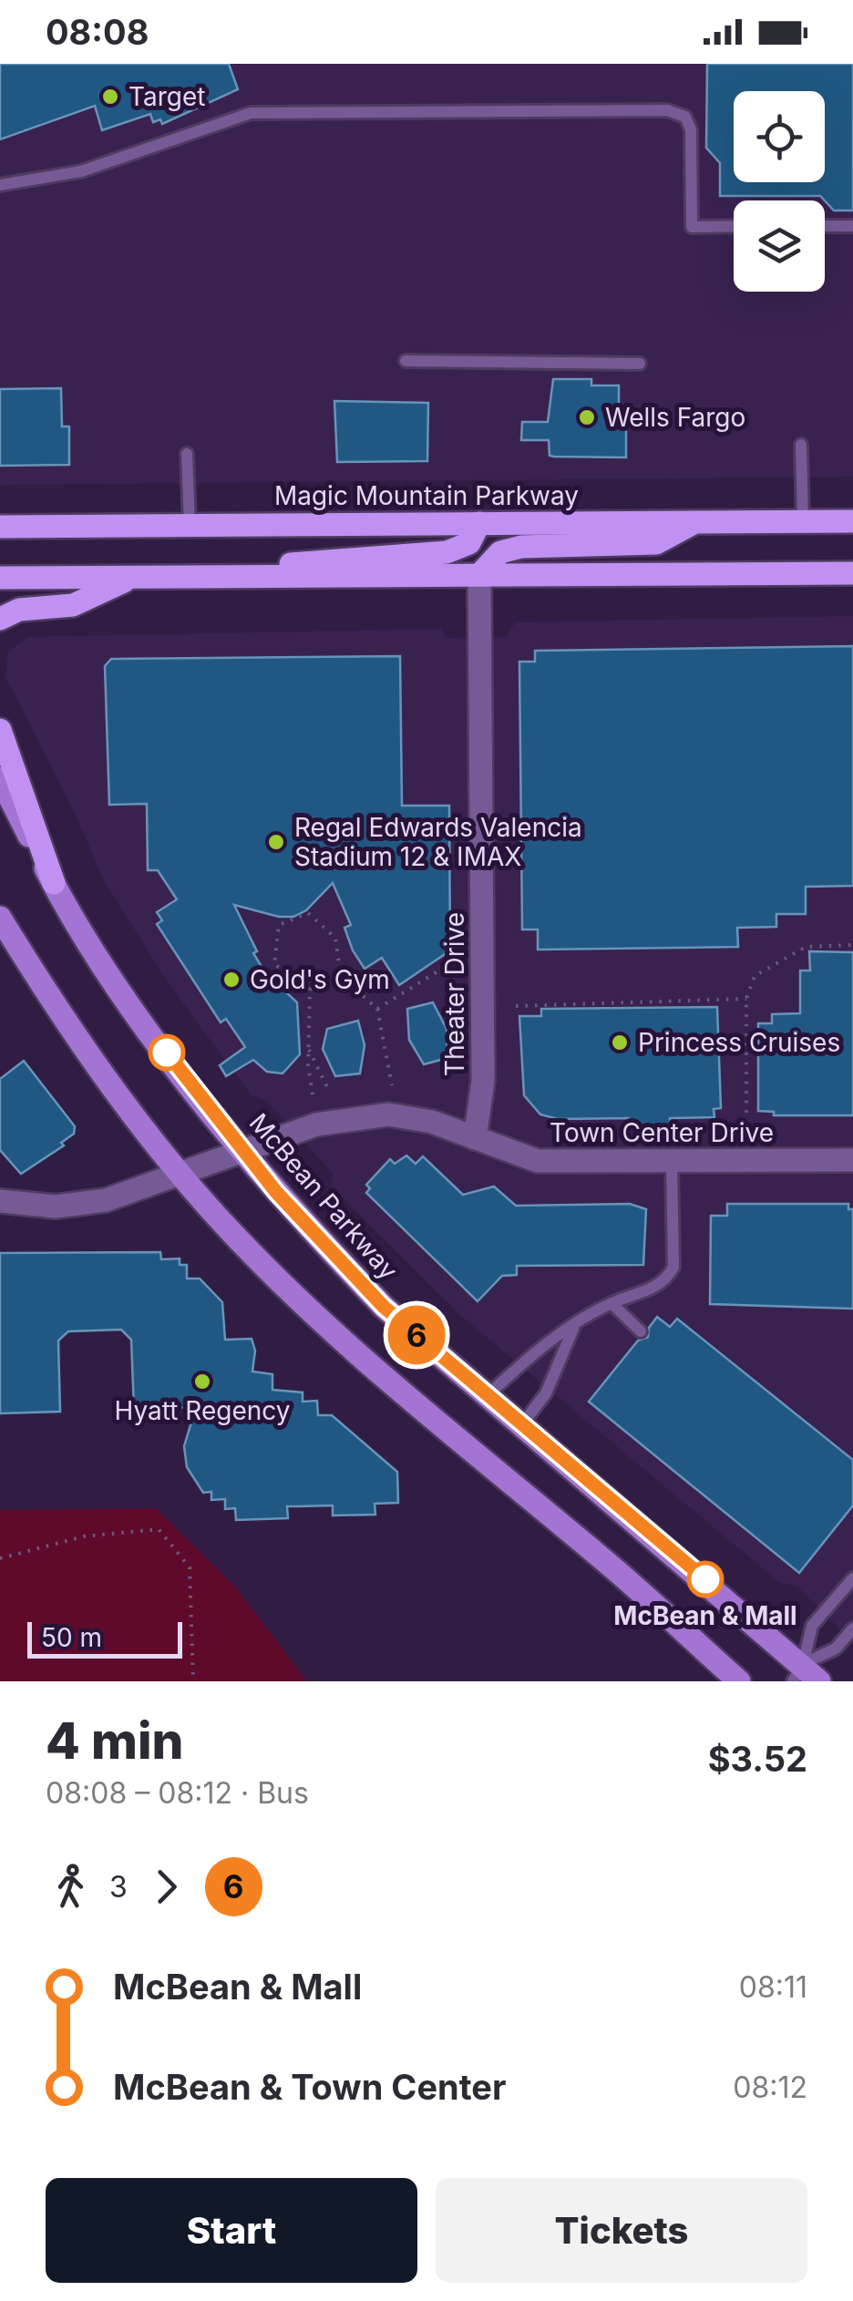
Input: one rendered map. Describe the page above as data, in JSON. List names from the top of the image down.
{
  "streets": {
    "main road": ["Magic Mountain Parkway", "McBean Parkway"],
    "street": ["Theater Drive", "Town Center Drive"]
  },
  "crossings": [
    ["Theater Drive", "Town Center Drive"],
    ["Town Center Drive", "McBean Parkway"]
  ],
  "places": [
    "Target",
    "Wells Fargo",
    "Regal Edwards Valencia Stadium 12 & IMAX",
    "Gold's Gym",
    "Princess Cruises",
    "Hyatt Regency",
    "McBean & Mall"
  ],
  "lines": ["bus line 6"],
  "scale_bar": "50 m",
  "page": {
    "status": "08:08",
    "on_map": "6",
    "scale": "50 m",
    "heading": ["4 min", "08:08 – 08:12 · Bus", "$3.52"],
    "legs": ["3", "6"],
    "list": [
      {
        "name": "McBean & Mall",
        "value": "08:11"
      },
      {
        "name": "McBean & Town Center",
        "value": "08:12"
      }
    ],
    "buttons": ["Start", "Tickets"]
  }
}
